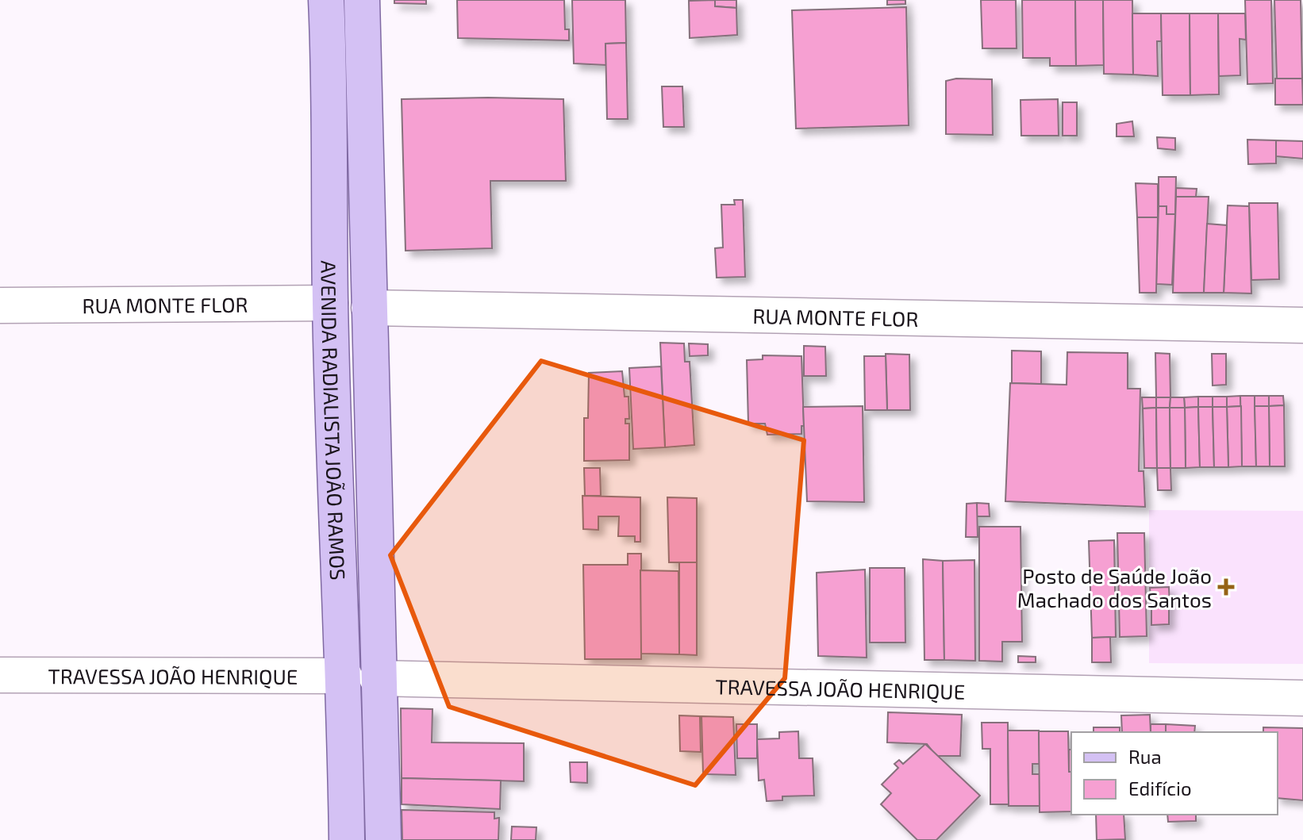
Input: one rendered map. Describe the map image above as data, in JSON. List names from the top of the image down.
{
  "streets": {
    "main road": ["AVENIDA RADIALISTA JOÃO RAMOS"],
    "street": ["RUA MONTE FLOR", "TRAVESSA JOÃO HENRIQUE"]
  },
  "crossings": [
    ["RUA MONTE FLOR", "AVENIDA RADIALISTA JOÃO RAMOS"],
    ["AVENIDA RADIALISTA JOÃO RAMOS", "TRAVESSA JOÃO HENRIQUE"]
  ],
  "places": {
    "health": ["Posto de Saúde João Machado dos Santos"]
  },
  "legend": ["Rua", "Edifício"]
}
